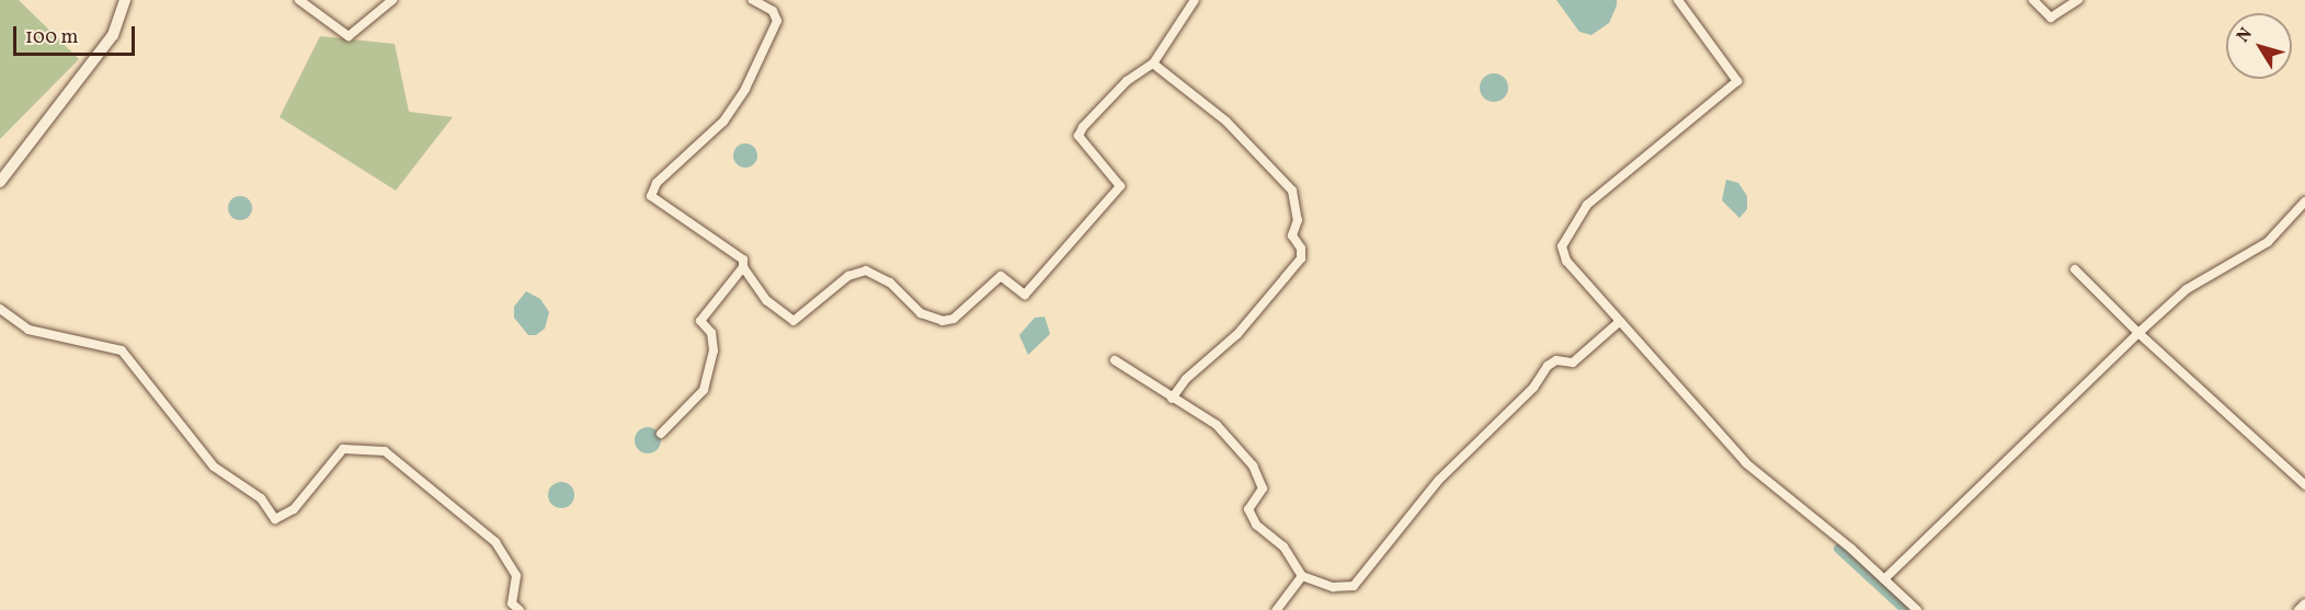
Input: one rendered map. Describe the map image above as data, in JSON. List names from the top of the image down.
{
  "scale_bar": "100 m",
  "north": "top left"
}
